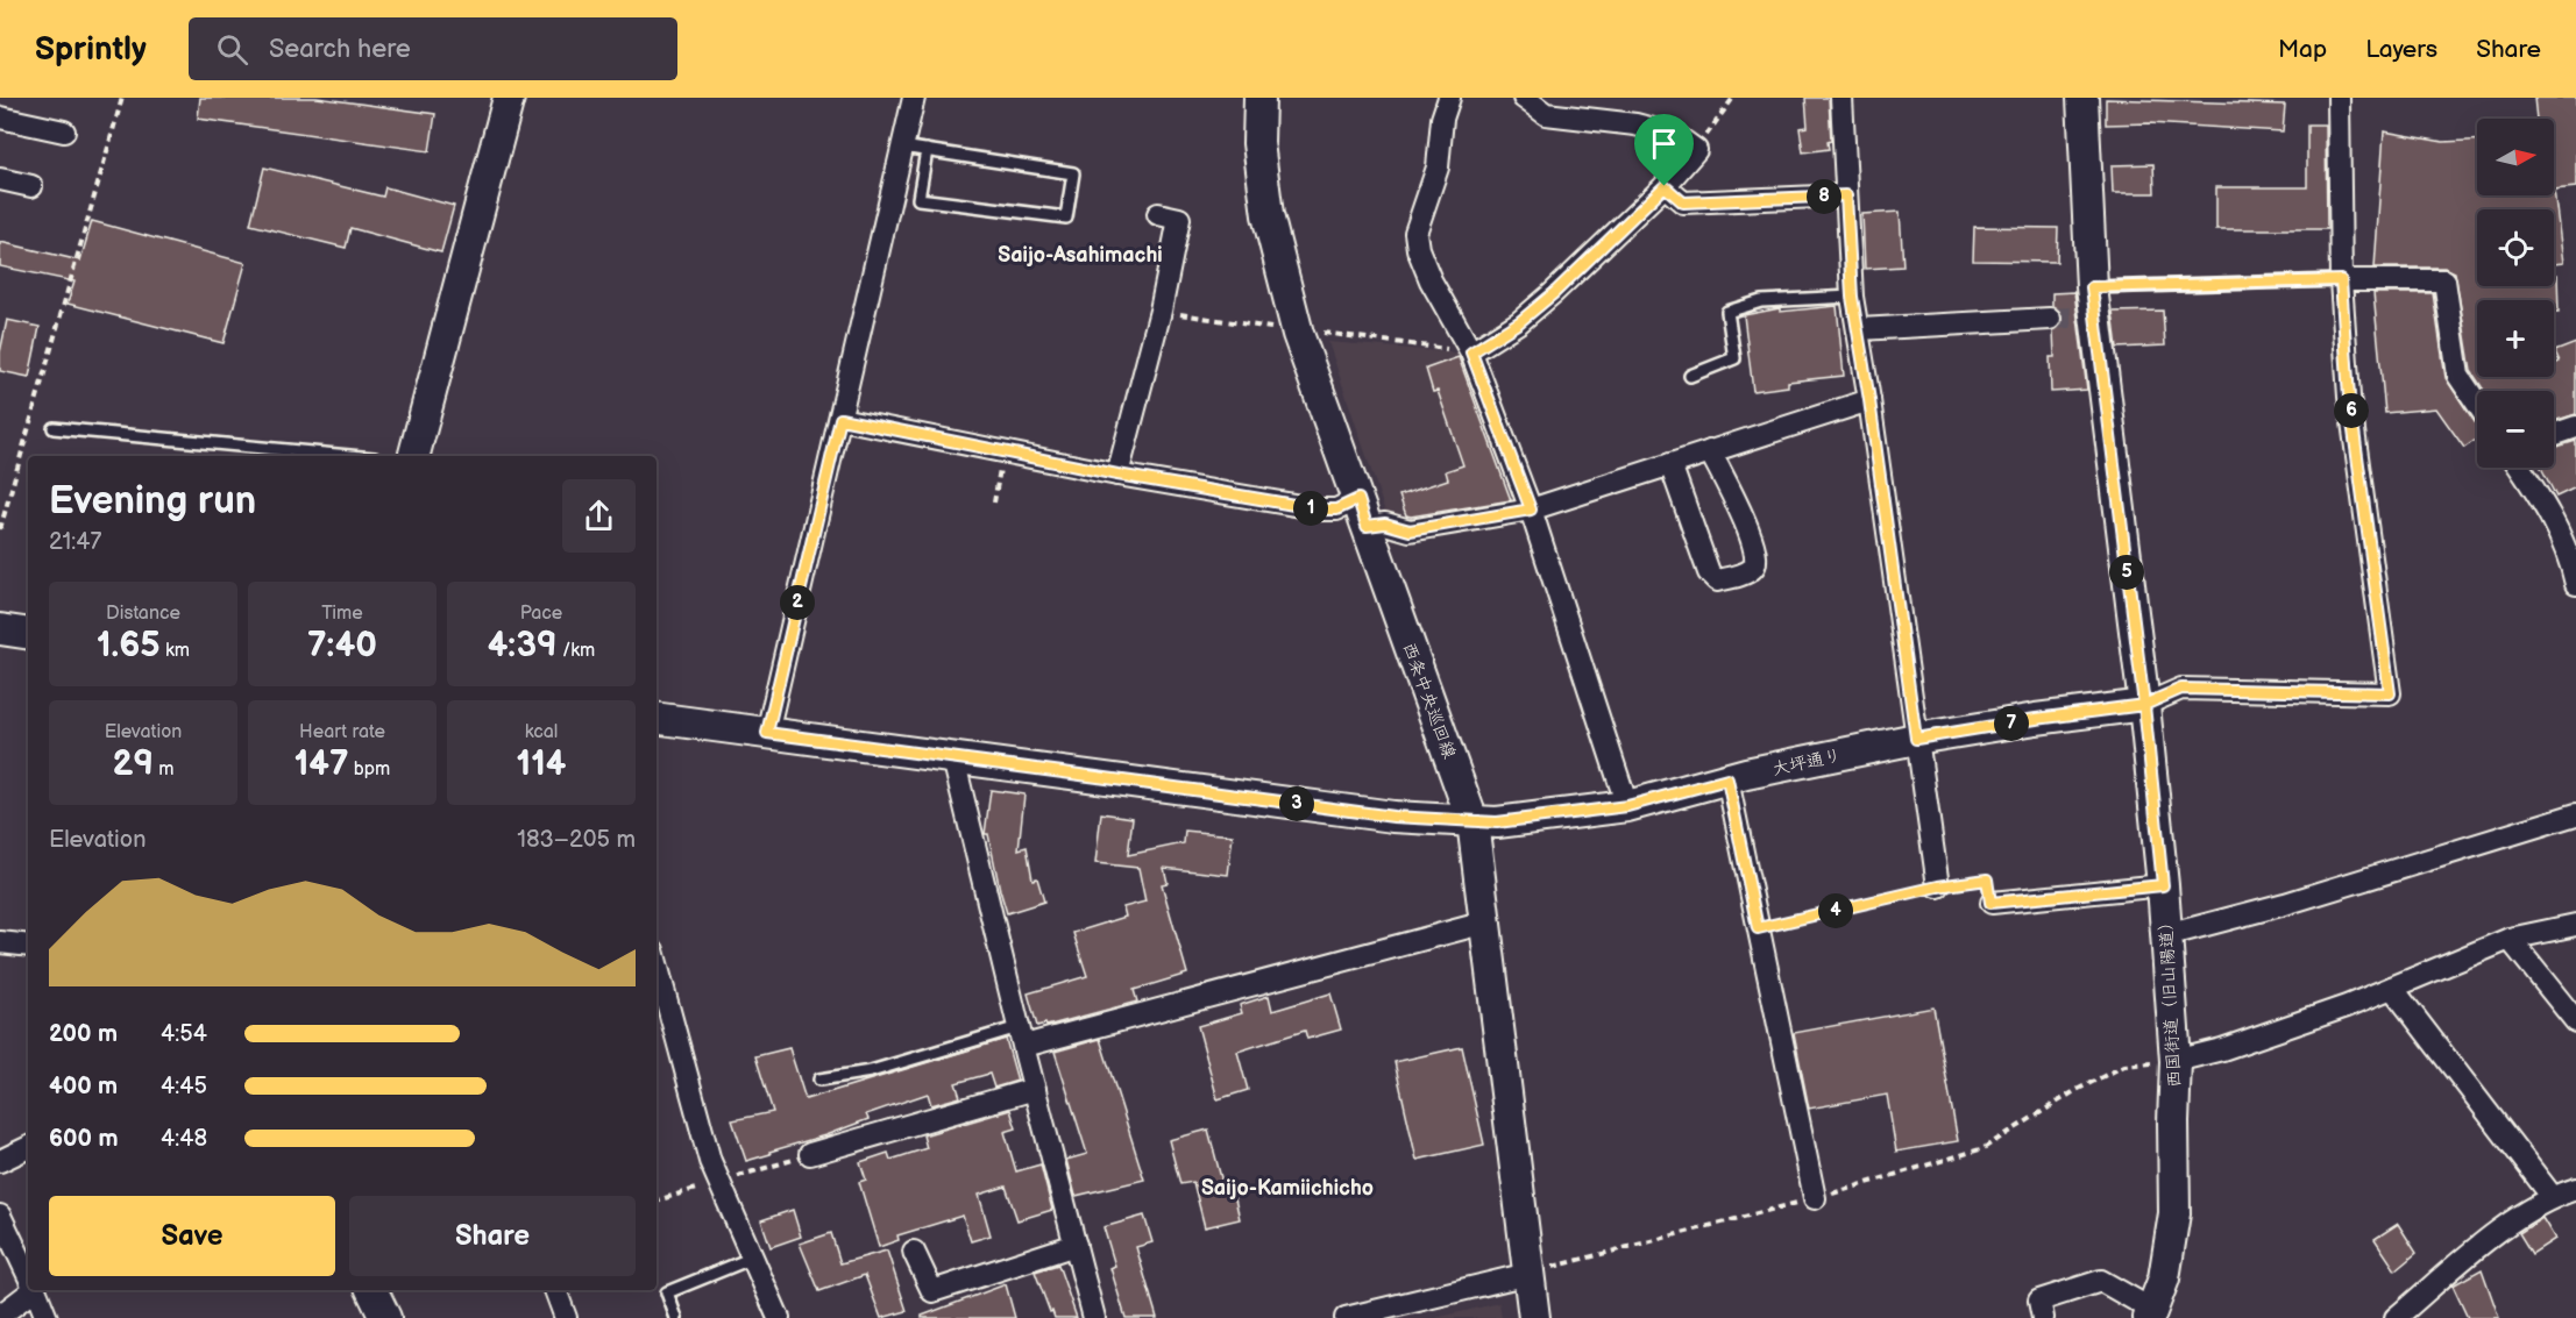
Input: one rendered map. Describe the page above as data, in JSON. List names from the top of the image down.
{
  "streets": {
    "street": ["西条中央巡回線", "大坪通り", "西国街道（旧山陽道）"]
  },
  "crossings": [
    ["西条中央巡回線", "大坪通り"],
    ["大坪通り", "西国街道（旧山陽道）"]
  ],
  "districts": ["Saijo-Asahimachi", "Saijo-Kamiichicho"],
  "north": "right",
  "page": {
    "header": "Sprintly",
    "search": "Search here",
    "nav": ["Map", "Layers", "Share"],
    "map_buttons": ["+", "−"],
    "pins": [
      "8",
      "6",
      "1",
      "5",
      "2",
      "7",
      "3",
      "4"
    ],
    "heading": ["Evening run", "21:47"],
    "stats": [
      ["Distance", "1.65 km"],
      ["Time", "7:40"],
      ["Pace", "4:39 /km"],
      ["Elevation", "29 m"],
      ["Heart rate", "147 bpm"],
      ["kcal", "114"]
    ],
    "chart": ["Elevation", "183–205 m"],
    "list": [
      {
        "name": "200 m",
        "note": "4:54"
      },
      {
        "name": "400 m",
        "note": "4:45"
      },
      {
        "name": "600 m",
        "note": "4:48"
      }
    ],
    "buttons": ["Save", "Share"]
  }
}
